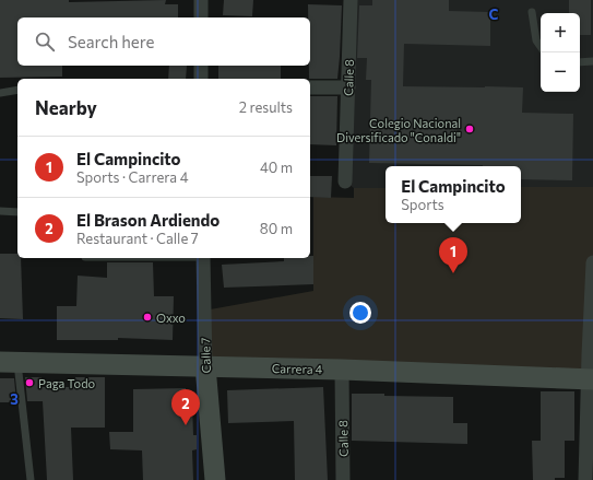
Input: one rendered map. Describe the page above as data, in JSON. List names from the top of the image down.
{
  "streets": {
    "street": ["Calle 8", "Calle 7", "Carrera 4"]
  },
  "crossings": [
    ["Calle 8", "Carrera 4"],
    ["Calle 7", "Carrera 4"]
  ],
  "places": ["Colegio Nacional Diversificado \"Conaldi\"", "Oxxo", "Paga Todo"],
  "page": {
    "map_buttons": ["+", "−"],
    "search": "Search here",
    "heading": ["Nearby", "2 results"],
    "list": [
      {
        "mark": "1",
        "name": "El Campincito",
        "note": "Sports · Carrera 4",
        "value": "40 m"
      },
      {
        "mark": "2",
        "name": "El Brason Ardiendo",
        "note": "Restaurant · Calle 7",
        "value": "80 m"
      }
    ],
    "popup": ["El Campincito", "Sports"],
    "pins": ["1", "2"]
  },
  "grid": {
    "columns": ["C"],
    "rows": ["3"]
  }
}
